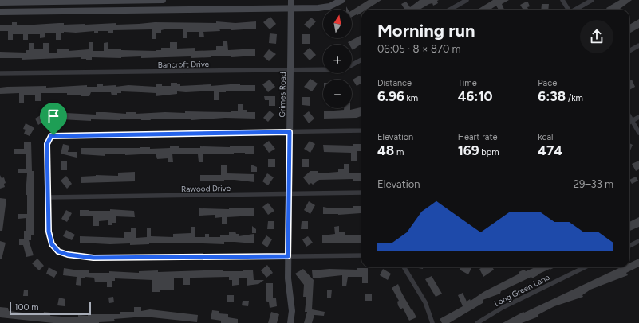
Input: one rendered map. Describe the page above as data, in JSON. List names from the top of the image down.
{
  "streets": {
    "street": [
      "Bancroft Drive",
      "Grimes Road",
      "Rawood Drive",
      "Long Green Lane"
    ]
  },
  "crossings": [
    ["Bancroft Drive", "Grimes Road"],
    ["Grimes Road", "Rawood Drive"]
  ],
  "scale_bar": "100 m",
  "north": "top",
  "page": {
    "map_buttons": ["+", "−"],
    "heading": ["Morning run", "06:05 · 8 × 870 m"],
    "stats": [
      ["Distance", "6.96 km"],
      ["Time", "46:10"],
      ["Pace", "6:38 /km"],
      ["Elevation", "48 m"],
      ["Heart rate", "169 bpm"],
      ["kcal", "474"]
    ],
    "chart": ["Elevation", "29–33 m"],
    "scale": "100 m"
  }
}
